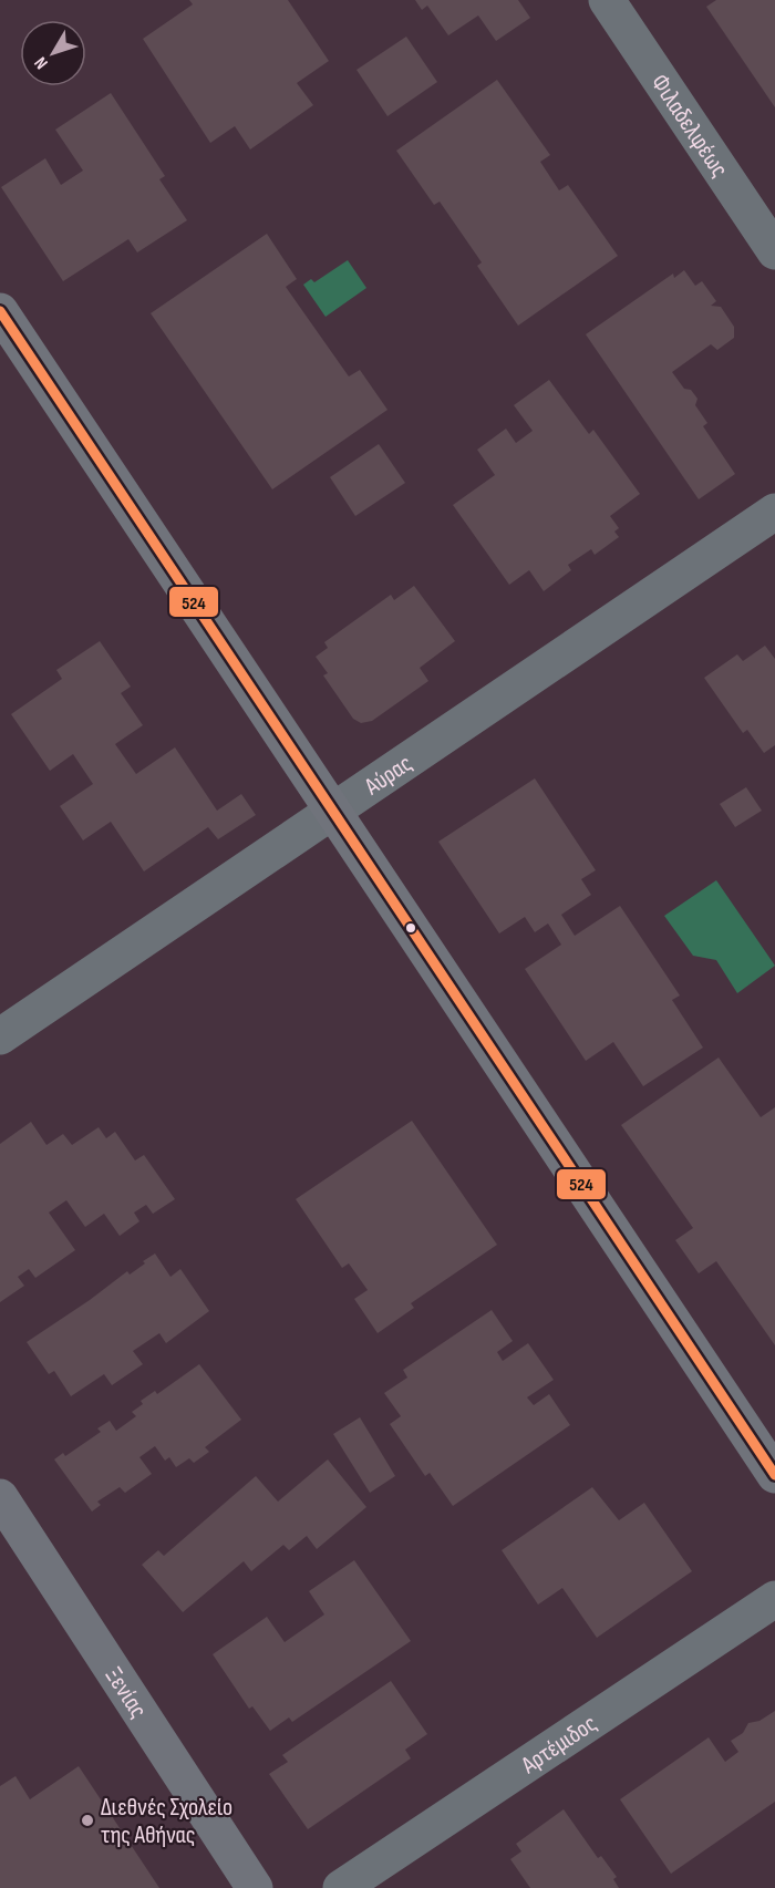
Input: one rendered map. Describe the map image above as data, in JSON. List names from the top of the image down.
{
  "streets": {
    "street": [
      "Φιλαδελφέως",
      "Αύρας",
      "Ξενίας",
      "Αρτέμιδος"
    ]
  },
  "places": ["Διεθνές Σχολείο της Αθήνας"],
  "lines": ["transit line 524"],
  "north": "bottom left"
}
